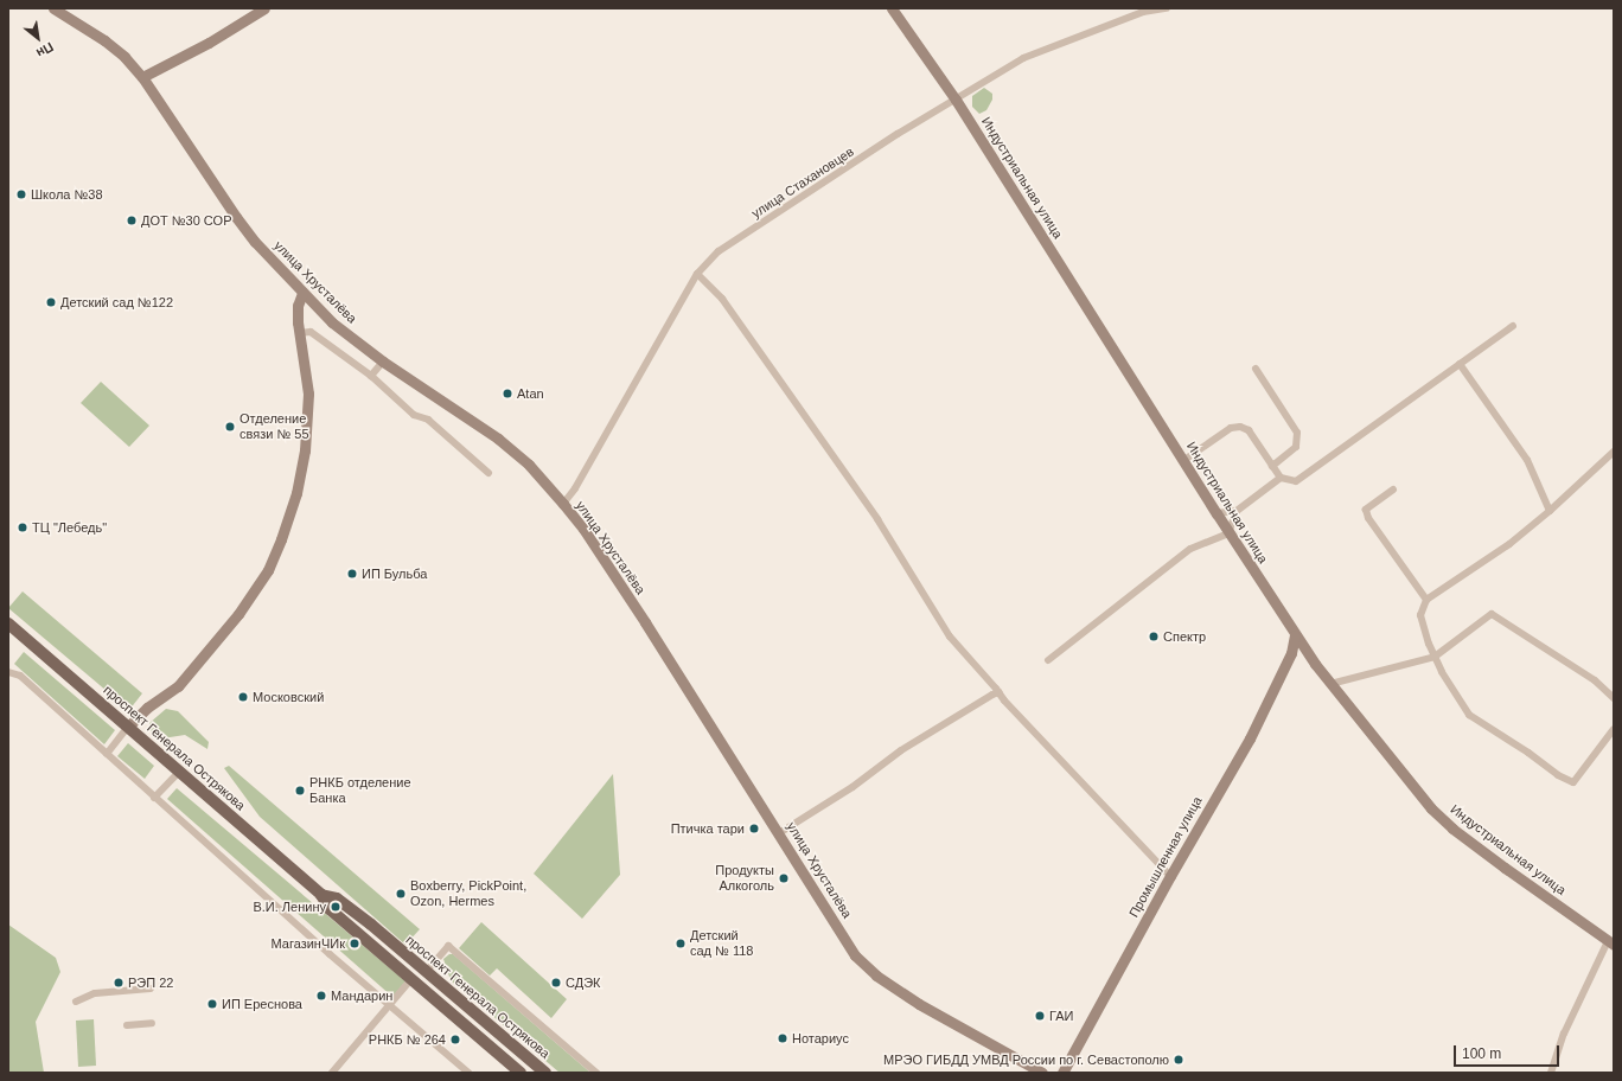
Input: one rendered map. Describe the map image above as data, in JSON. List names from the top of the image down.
{
  "streets": {
    "main road": [
      "Индустриальная улица",
      "улица Хрусталёва",
      "проспект Генерала Острякова",
      "Промышленная улица"
    ],
    "street": ["улица Стахановцев"]
  },
  "crossings": [
    ["Индустриальная улица", "улица Стахановцев"],
    ["Индустриальная улица", "Промышленная улица"],
    ["улица Стахановцев", "улица Хрусталёва"]
  ],
  "places": [
    "Школа №38",
    "ДОТ №30 СОР",
    "Детский сад №122",
    "Atan",
    "Отделение связи № 55",
    "ТЦ \"Лебедь\"",
    "ИП Бульба",
    "Спектр",
    "Московский",
    "РНКБ отделение Банка",
    "Птичка тари",
    "Продукты Алкоголь",
    "Boxberry, PickPoint, Ozon, Hermes",
    "В.И. Ленину",
    "МагазинЧИк",
    "Детский сад № 118",
    "РЭП 22",
    "СДЭК",
    "Мандарин",
    "ИП Ереснова",
    "ГАИ",
    "Нотариус",
    "РНКБ № 264",
    "МРЭО ГИБДД УМВД России по г. Севастополю"
  ],
  "scale_bar": "100 m",
  "north": "bottom right"
}
